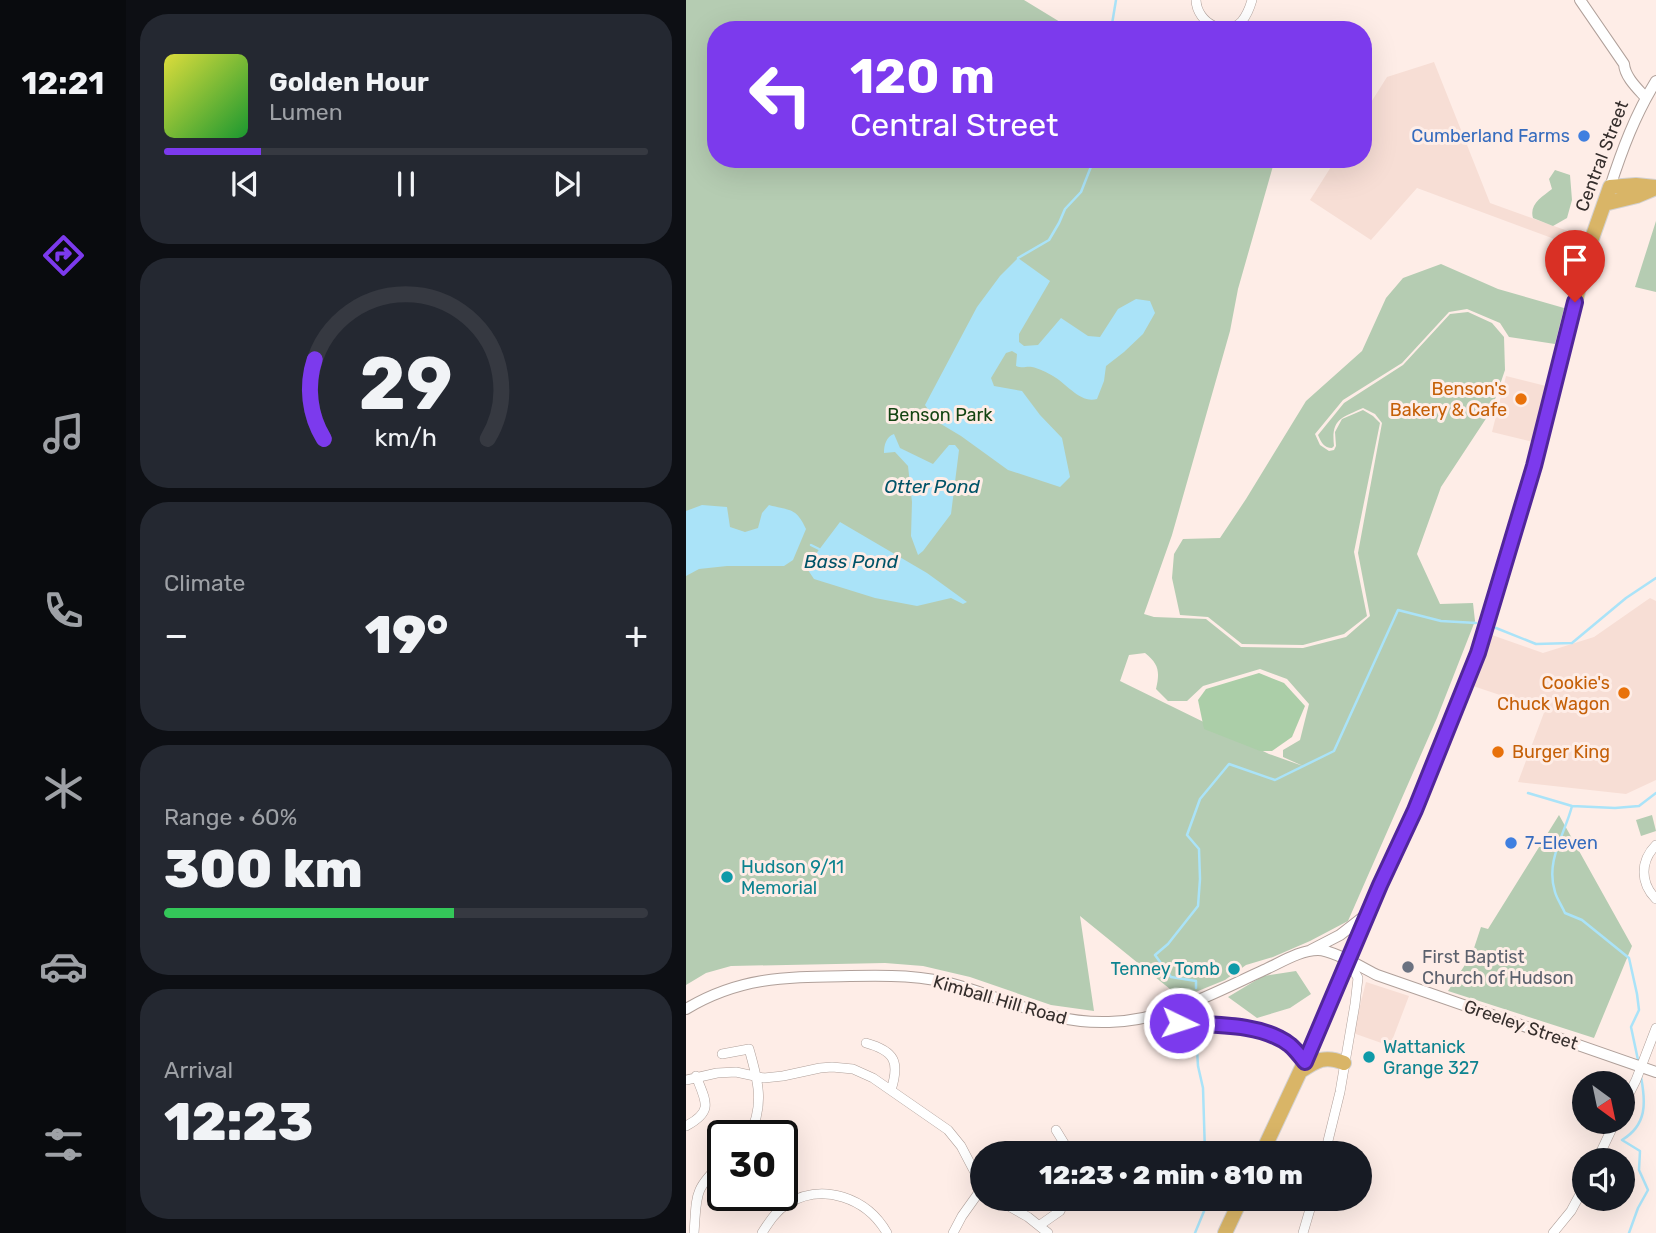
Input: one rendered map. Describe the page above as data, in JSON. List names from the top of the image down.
{
  "streets": {
    "main road": ["Central Street"],
    "street": ["Kimball Hill Road", "Greeley Street"]
  },
  "crossings": [
    ["Central Street", "Kimball Hill Road"],
    ["Central Street", "Greeley Street"]
  ],
  "water": ["Otter Pond", "Bass Pond"],
  "parks": ["Benson Park"],
  "places": [
    "Cumberland Farms",
    "Benson's Bakery & Cafe",
    "Cookie's Chuck Wagon",
    "Burger King",
    "7-Eleven",
    "Hudson 9/11 Memorial",
    "First Baptist Church of Hudson",
    "Tenney Tomb",
    "Wattanick Grange 327"
  ],
  "north": "bottom right",
  "page": {
    "tabs": "12:21",
    "turn": ["120 m", "Central Street"],
    "song": ["Golden Hour", "Lumen"],
    "tile": [
      "Climate",
      ["Range · 60%", "300 km"],
      ["Arrival", "12:23"]
    ],
    "heat": ["−", "19°", "+"],
    "limit": "30",
    "trip": "12:23 · 2 min · 810 m",
    "gauge": ["29", "km/h"]
  }
}
